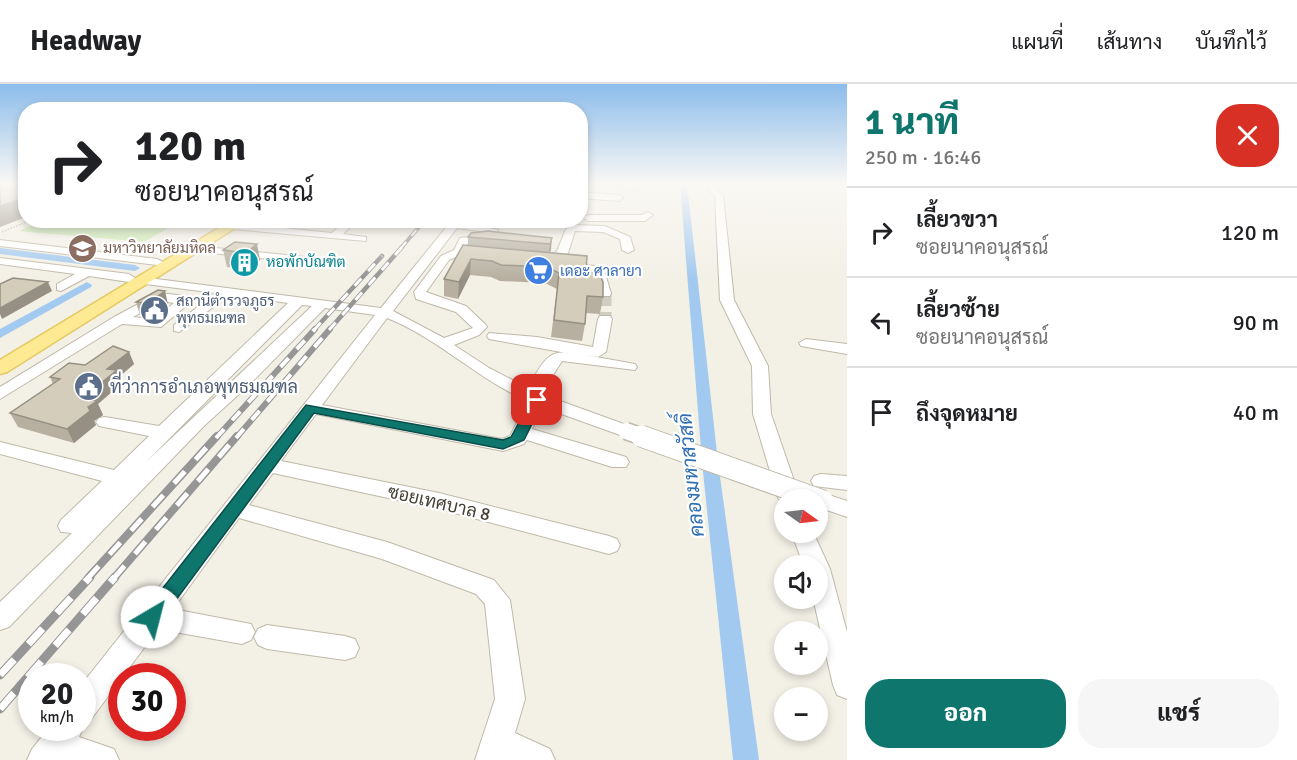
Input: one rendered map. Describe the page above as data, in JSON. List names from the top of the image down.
{
  "streets": {
    "street": ["ซอยเทศบาล 8"]
  },
  "water": ["คลองมหาสวัสดิ์"],
  "places": {
    "school or university": ["มหาวิทยาลัยมหิดล"],
    "building": ["หอพักบัณฑิต"],
    "supermarket": ["เดอะ ศาลายา"],
    "public building": ["สถานีตำรวจภูธร พุทธมณฑล", "ที่ว่าการอำเภอพุทธมณฑล"]
  },
  "north": "right",
  "page": {
    "header": "Headway",
    "nav": ["แผนที่", "เส้นทาง", "บันทึกไว้"],
    "heading": ["1 นาที", "250 m · 16:46"],
    "turn": ["120 m", "ซอยนาคอนุสรณ์"],
    "list": [
      {
        "name": "เลี้ยวขวา",
        "note": "ซอยนาคอนุสรณ์",
        "value": "120 m"
      },
      {
        "name": "เลี้ยวซ้าย",
        "note": "ซอยนาคอนุสรณ์",
        "value": "90 m"
      },
      {
        "name": "ถึงจุดหมาย",
        "value": "40 m"
      }
    ],
    "map_buttons": ["+", "−"],
    "speed": "20 km/h",
    "limit": "30",
    "buttons": ["ออก", "แชร์"]
  }
}
